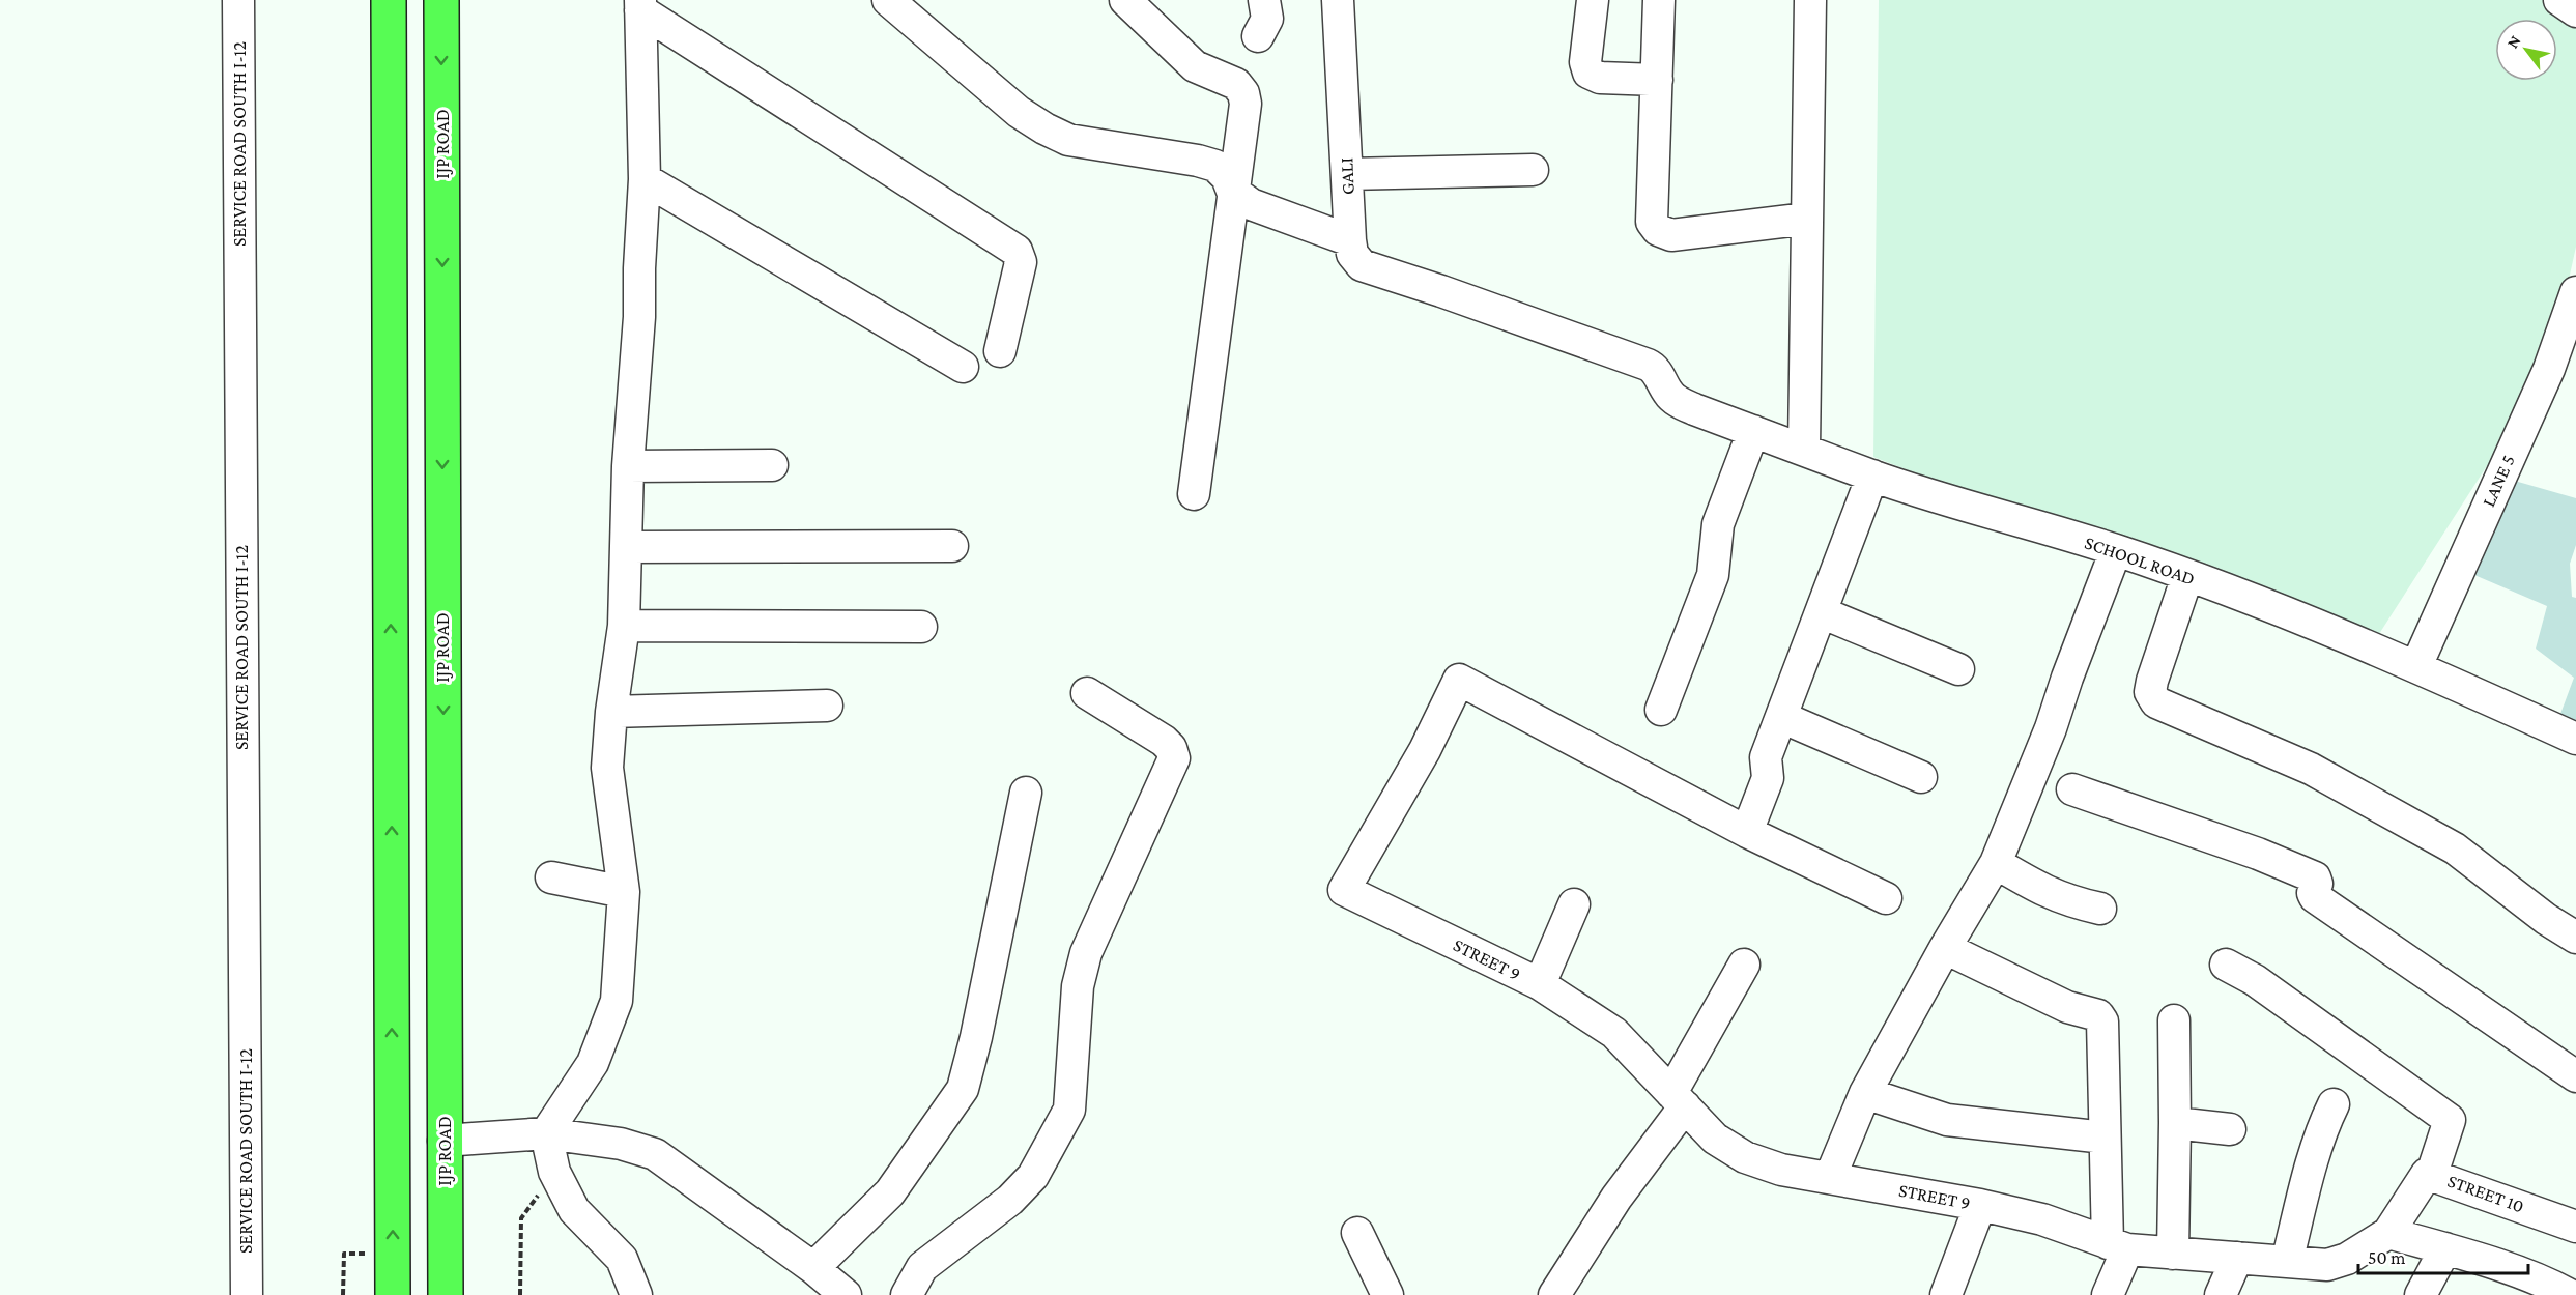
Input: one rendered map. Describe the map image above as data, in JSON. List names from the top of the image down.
{
  "streets": {
    "highway": ["IJP ROAD"],
    "street": [
      "SERVICE ROAD SOUTH I-12",
      "GALI",
      "LANE 5",
      "SCHOOL ROAD",
      "STREET 9",
      "STREET 10"
    ]
  },
  "crossings": [
    ["GALI", "SCHOOL ROAD"],
    ["LANE 5", "SCHOOL ROAD"],
    ["STREET 9", "STREET 10"]
  ],
  "scale_bar": "50 m",
  "north": "top left"
}
